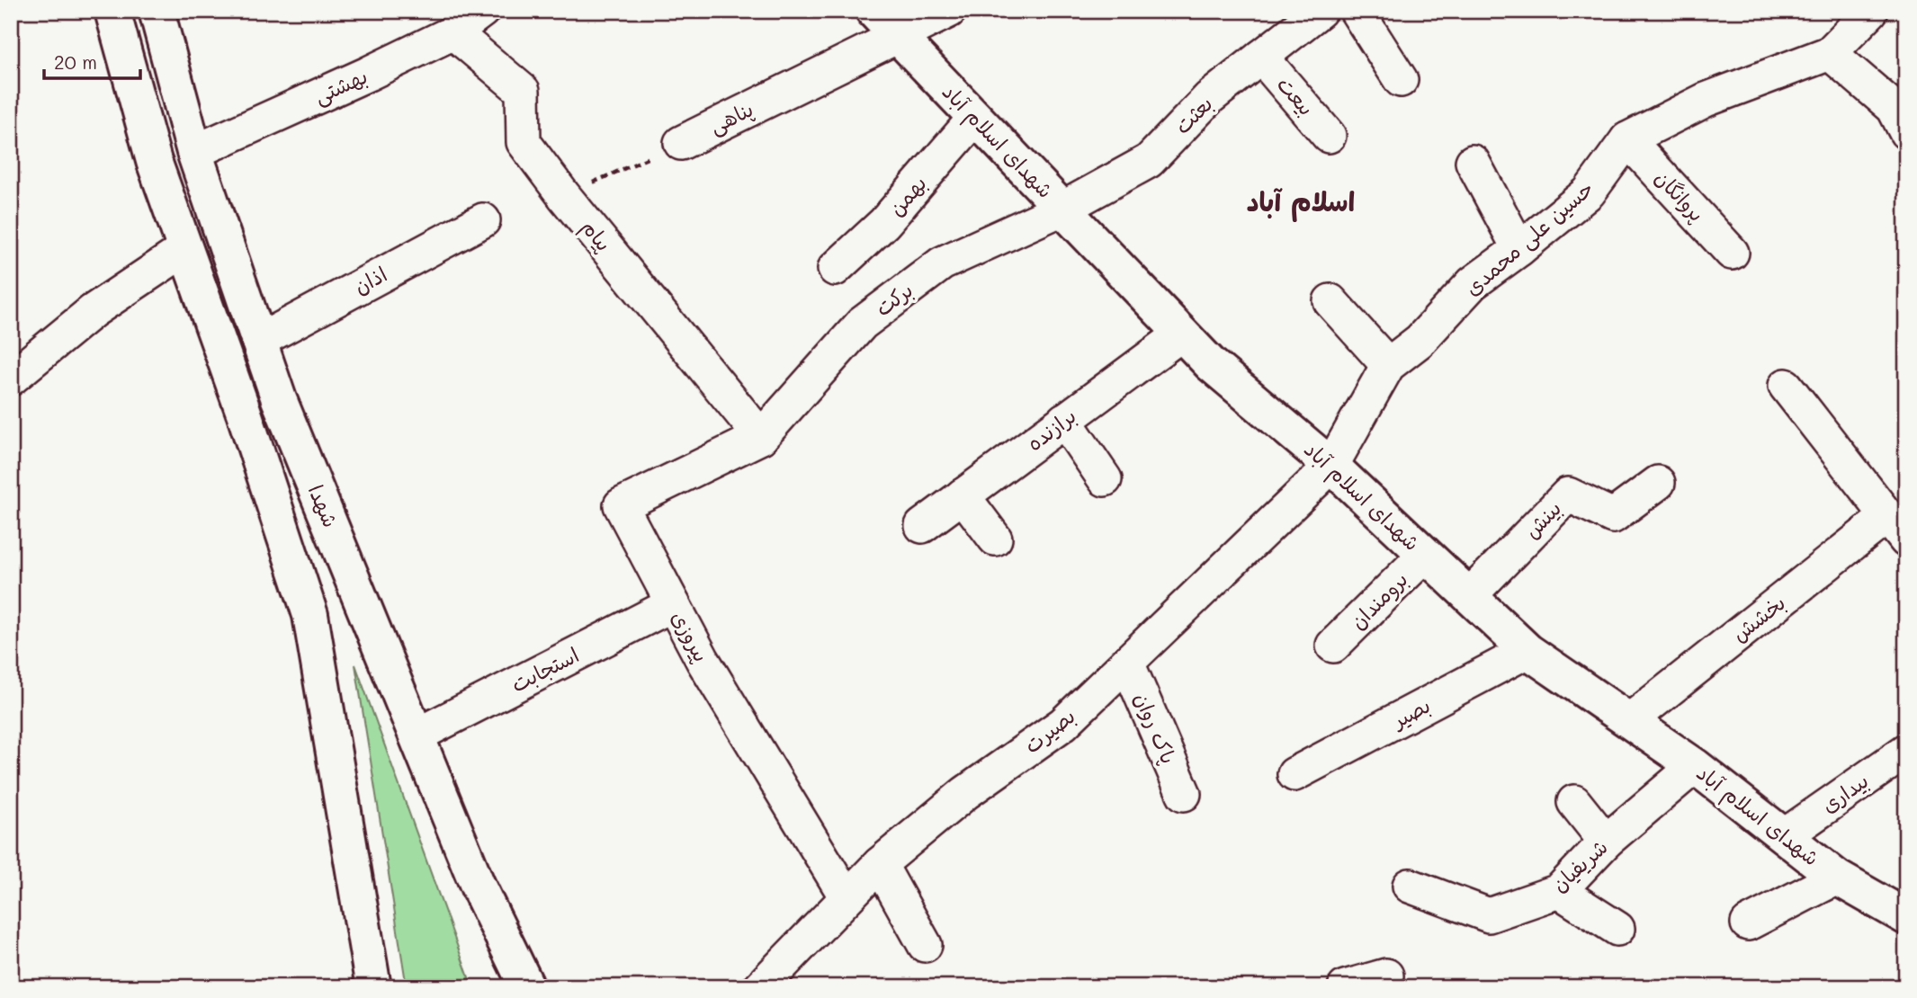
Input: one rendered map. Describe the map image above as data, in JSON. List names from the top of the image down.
{
  "streets": {
    "main road": ["شهدای اسلام آباد", "شهدا"],
    "street": [
      "بهشتی",
      "بیعت",
      "بعثت",
      "پناهی",
      "بهمن",
      "پروانگان",
      "پیام",
      "حسین علی محمدی",
      "اذان",
      "برکت",
      "برازنده",
      "بینش",
      "برومندان",
      "بخشش",
      "پیروزی",
      "استجابت",
      "بصیر",
      "پاک روان",
      "بصیرت",
      "بیداری",
      "شریفیان"
    ]
  },
  "crossings": [
    ["بهشتی", "پیام"],
    ["بهشتی", "شهدا"],
    ["بیعت", "بعثت"],
    ["بعثت", "شهدای اسلام آباد"],
    ["بعثت", "برکت"],
    ["پناهی", "شهدای اسلام آباد"],
    ["شهدای اسلام آباد", "بهمن"],
    ["شهدای اسلام آباد", "حسین علی محمدی"],
    ["شهدای اسلام آباد", "برکت"],
    ["شهدای اسلام آباد", "برازنده"],
    ["شهدای اسلام آباد", "بینش"],
    ["شهدای اسلام آباد", "برومندان"],
    ["شهدای اسلام آباد", "بخشش"],
    ["شهدای اسلام آباد", "بصیر"],
    ["شهدای اسلام آباد", "بصیرت"],
    ["شهدای اسلام آباد", "بیداری"],
    ["شهدای اسلام آباد", "شریفیان"],
    ["پروانگان", "حسین علی محمدی"],
    ["پیام", "برکت"],
    ["پیام", "پیروزی"],
    ["حسین علی محمدی", "بصیرت"],
    ["اذان", "شهدا"],
    ["برکت", "پیروزی"],
    ["شهدا", "استجابت"],
    ["پیروزی", "استجابت"],
    ["پیروزی", "بصیرت"],
    ["پاک روان", "بصیرت"]
  ],
  "districts": ["اسلام آباد"],
  "scale_bar": "20 m"
}
